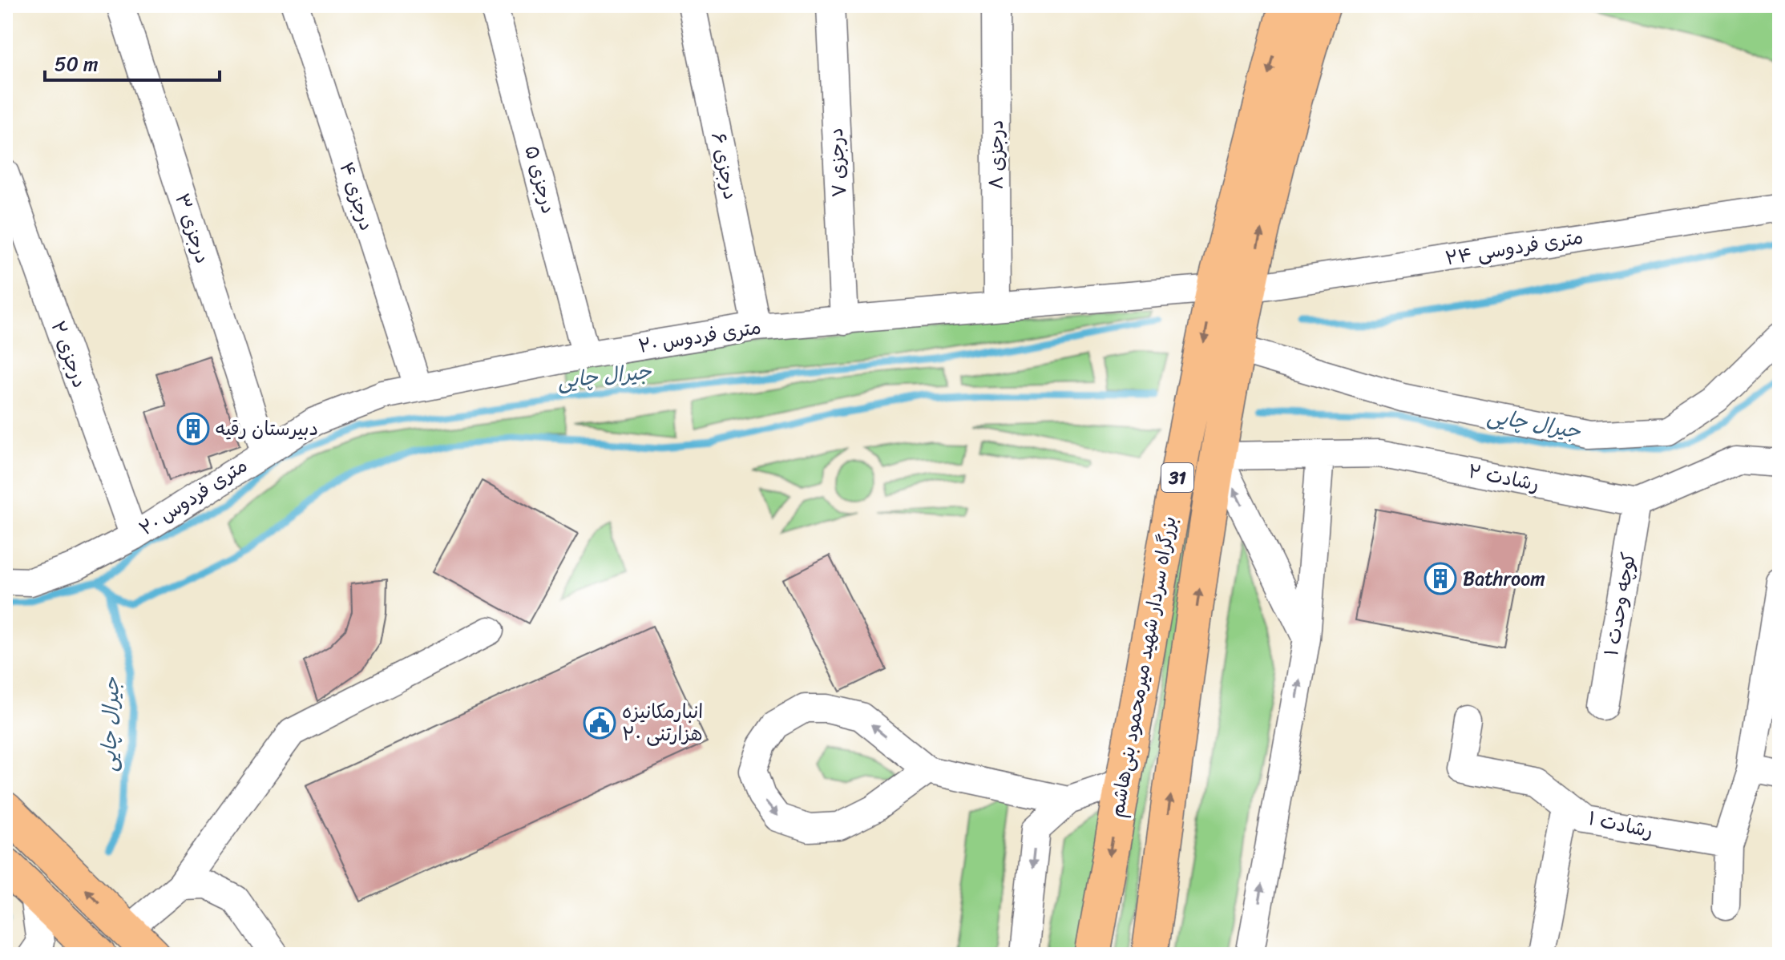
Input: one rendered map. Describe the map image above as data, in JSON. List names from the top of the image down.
{
  "streets": {
    "main road": ["31", "بزرگراه سردار شهید میرمحمود بنی‌هاشم"],
    "street": [
      "درجزی ۸",
      "درجزی ۷",
      "درجزی ۶",
      "درجزی ۵",
      "درجزی ۴",
      "درجزی ۳",
      "۲۴ متری فردوسی",
      "۲۰ متری فردوس",
      "درجزی ۲",
      "رشادت ۲",
      "کوچه وحدت ۱",
      "رشادت ۱"
    ]
  },
  "crossings": [
    ["درجزی ۸", "۲۰ متری فردوس"],
    ["درجزی ۷", "۲۰ متری فردوس"],
    ["درجزی ۶", "۲۰ متری فردوس"],
    ["درجزی ۵", "۲۰ متری فردوس"],
    ["درجزی ۴", "۲۰ متری فردوس"],
    ["درجزی ۳", "۲۰ متری فردوس"],
    ["۲۴ متری فردوسی", "۲۰ متری فردوس"],
    ["۲۴ متری فردوسی", "بزرگراه سردار شهید میرمحمود بنی‌هاشم"],
    ["۲۰ متری فردوس", "درجزی ۲"],
    ["۲۰ متری فردوس", "بزرگراه سردار شهید میرمحمود بنی‌هاشم"],
    ["رشادت ۲", "کوچه وحدت ۱"],
    ["رشادت ۲", "بزرگراه سردار شهید میرمحمود بنی‌هاشم"]
  ],
  "water": ["جیرال چایی"],
  "places": {
    "building": ["دبیرستان رقیه", "Bathroom"],
    "public building": ["انبارمکانیزه ۲۰ هزارتنی"]
  },
  "scale_bar": "50 m"
}
